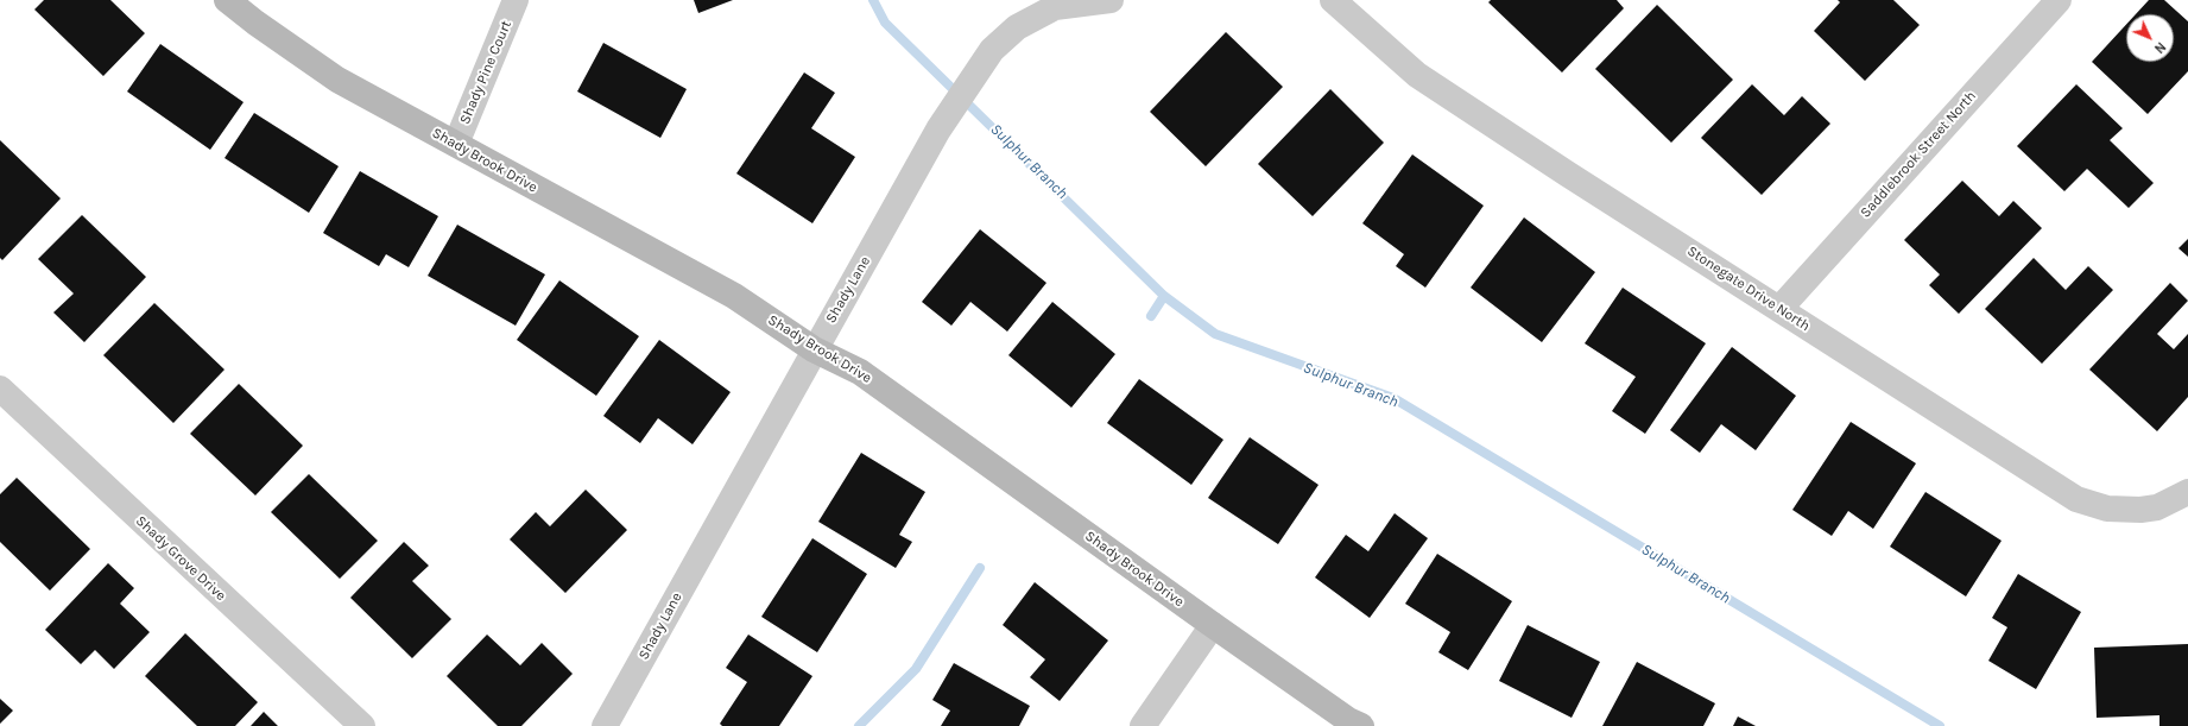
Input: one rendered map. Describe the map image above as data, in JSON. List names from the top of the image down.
{
  "streets": {
    "street": [
      "Shady Pine Court",
      "Saddlebrook Street North",
      "Shady Brook Drive",
      "Stonegate Drive North",
      "Shady Lane",
      "Shady Grove Drive"
    ]
  },
  "crossings": [
    ["Shady Pine Court", "Shady Brook Drive"],
    ["Saddlebrook Street North", "Stonegate Drive North"],
    ["Shady Brook Drive", "Shady Lane"]
  ],
  "water": ["Sulphur Branch"],
  "north": "bottom right"
}
